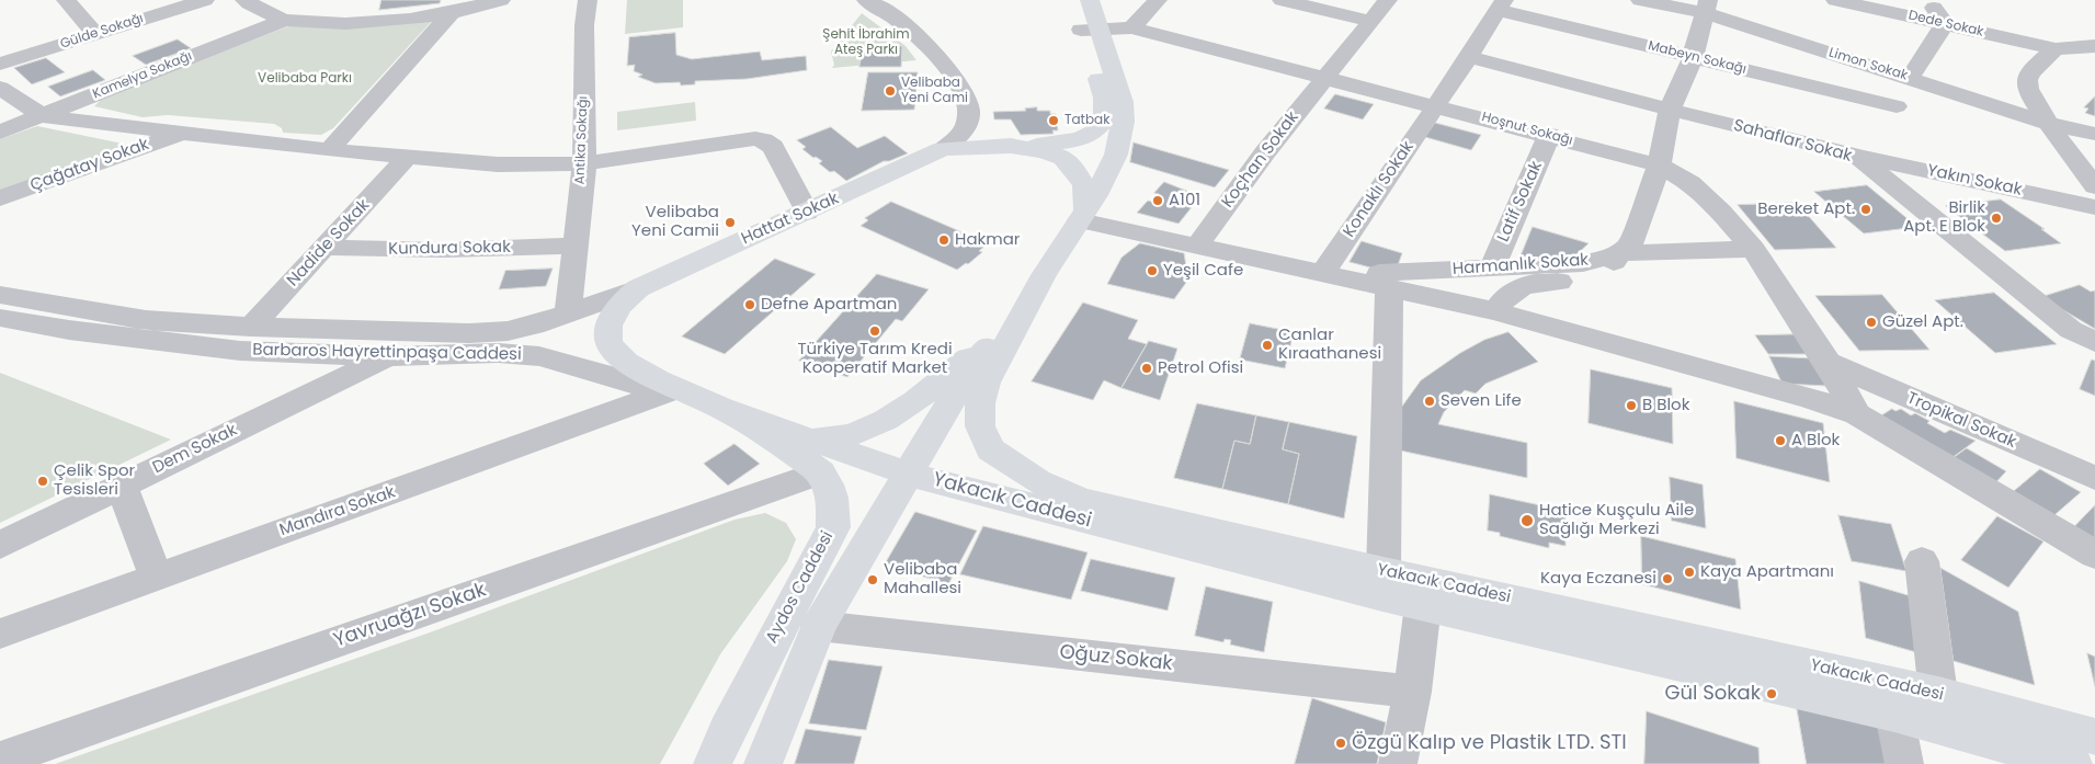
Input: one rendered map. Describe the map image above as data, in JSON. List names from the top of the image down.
{
  "streets": {
    "main road": ["Hattat Sokak", "Yakacık Caddesi", "Aydos Caddesi"],
    "street": [
      "Dede Sokak",
      "Gülde Sokağı",
      "Mabeyn Sokağı",
      "Limon Sokak",
      "Kamelya Sokağı",
      "Hoşnut Sokağı",
      "Antika Sokağı",
      "Sahaflar Sokak",
      "Koçhan Sokak",
      "Çağatay Sokak",
      "Yakın Sokak",
      "Konaklı Sokak",
      "Latif Sokak",
      "Nadide Sokak",
      "Kundura Sokak",
      "Harmanlık Sokak",
      "Barbaros Hayrettinpaşa Caddesi",
      "Tropikal Sokak",
      "Dem Sokak",
      "Mandıra Sokak",
      "Yavruağzı Sokak",
      "Oğuz Sokak"
    ]
  },
  "crossings": [
    ["Mabeyn Sokağı", "Konaklı Sokak"],
    ["Hoşnut Sokağı", "Koçhan Sokak"],
    ["Hoşnut Sokağı", "Konaklı Sokak"],
    ["Hoşnut Sokağı", "Latif Sokak"],
    ["Hoşnut Sokağı", "Harmanlık Sokak"],
    ["Hoşnut Sokağı", "Tropikal Sokak"],
    ["Hoşnut Sokağı", "Yakacık Caddesi"],
    ["Antika Sokağı", "Kundura Sokak"],
    ["Antika Sokağı", "Barbaros Hayrettinpaşa Caddesi"],
    ["Sahaflar Sokak", "Yakın Sokak"],
    ["Sahaflar Sokak", "Konaklı Sokak"],
    ["Konaklı Sokak", "Harmanlık Sokak"],
    ["Latif Sokak", "Harmanlık Sokak"],
    ["Hattat Sokak", "Barbaros Hayrettinpaşa Caddesi"],
    ["Nadide Sokak", "Kundura Sokak"],
    ["Nadide Sokak", "Barbaros Hayrettinpaşa Caddesi"],
    ["Barbaros Hayrettinpaşa Caddesi", "Dem Sokak"],
    ["Barbaros Hayrettinpaşa Caddesi", "Mandıra Sokak"],
    ["Yakacık Caddesi", "Aydos Caddesi"],
    ["Aydos Caddesi", "Yavruağzı Sokak"],
    ["Aydos Caddesi", "Oğuz Sokak"]
  ],
  "parks": ["Şehit İbrahim Ateş Parkı", "Velibaba Parkı"],
  "places": [
    "Velibaba Yeni Cami",
    "Tatbak",
    "A101",
    "Bereket Apt.",
    "Birlik Apt. E Blok",
    "Velibaba Yeni Camii",
    "Hakmar",
    "Yeşil Cafe",
    "Defne Apartman",
    "Güzel Apt.",
    "Türkiye Tarım Kredi Kooperatif Market",
    "Canlar Kıraathanesi",
    "Petrol Ofisi",
    "Seven Life",
    "B Blok",
    "A Blok",
    "Çelik Spor Tesisleri",
    "Hatice Kuşçulu Aile Sağlığı Merkezi",
    "Kaya Apartmanı",
    "Kaya Eczanesi",
    "Velibaba Mahallesi",
    "Gül Sokak",
    "Özgü Kalıp ve Plastik LTD. STI"
  ]
}
